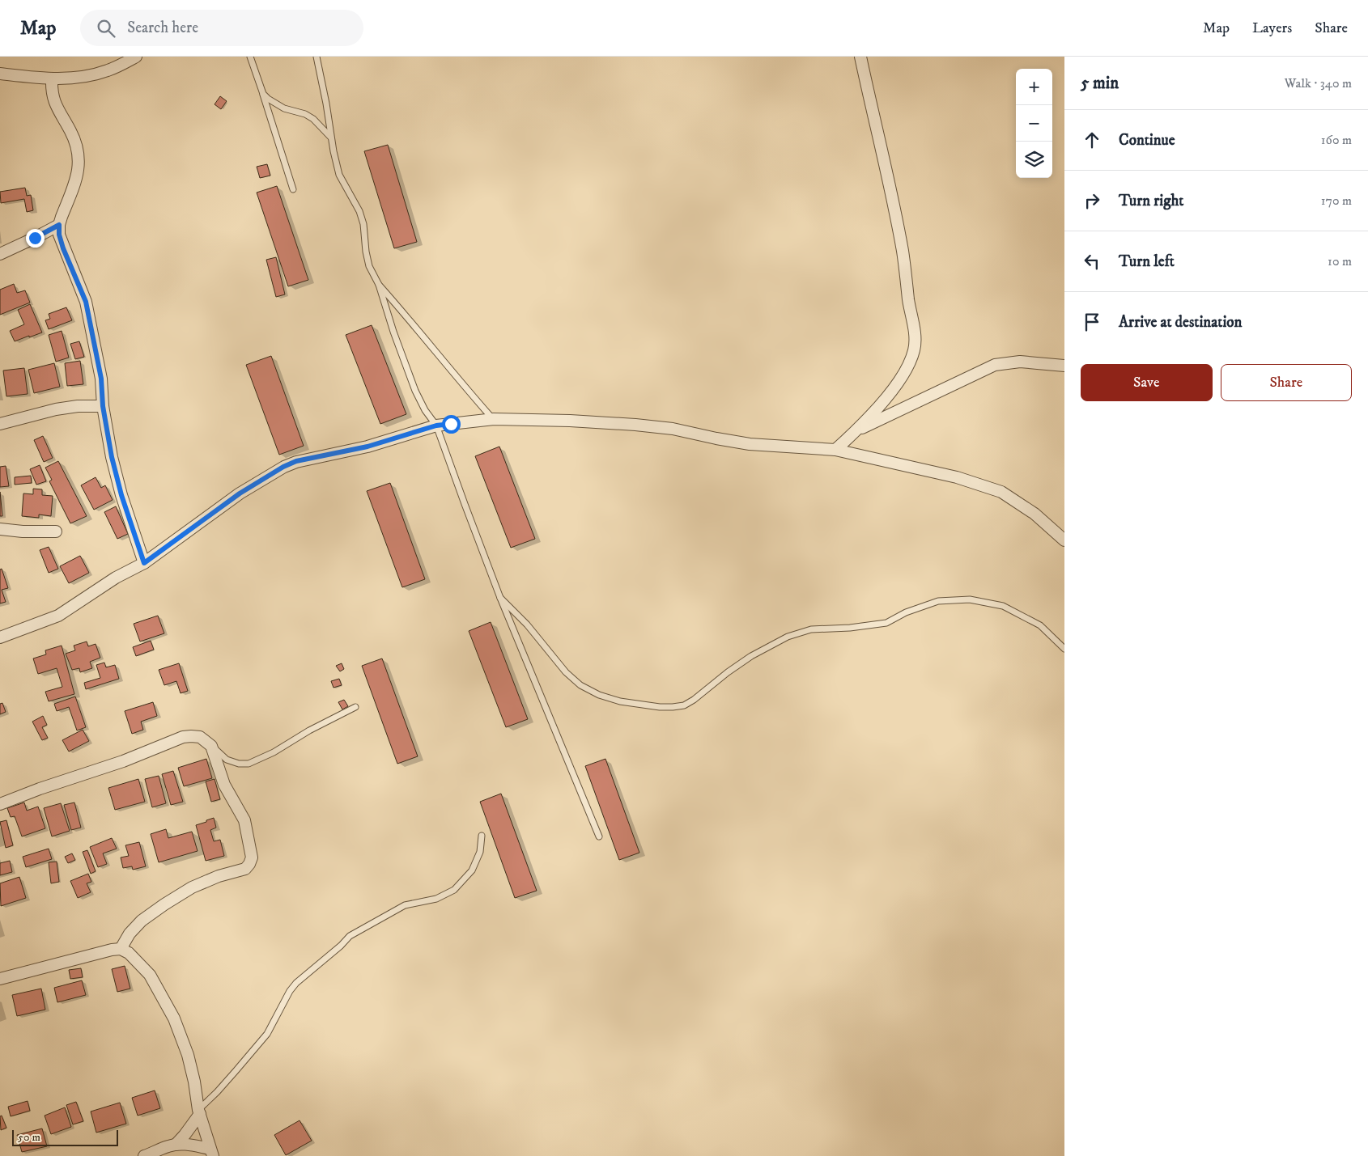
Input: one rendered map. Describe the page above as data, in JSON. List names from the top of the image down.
{
  "scale_bar": "50 m",
  "page": {
    "header": "Map",
    "search": "Search here",
    "nav": ["Map", "Layers", "Share"],
    "heading": ["5 min", "Walk · 340 m"],
    "map_buttons": ["+", "−"],
    "list": [
      ["Continue", "160 m"],
      ["Turn right", "170 m"],
      ["Turn left", "10 m"],
      "Arrive at destination"
    ],
    "buttons": ["Save", "Share"],
    "scale": "50 m"
  }
}
